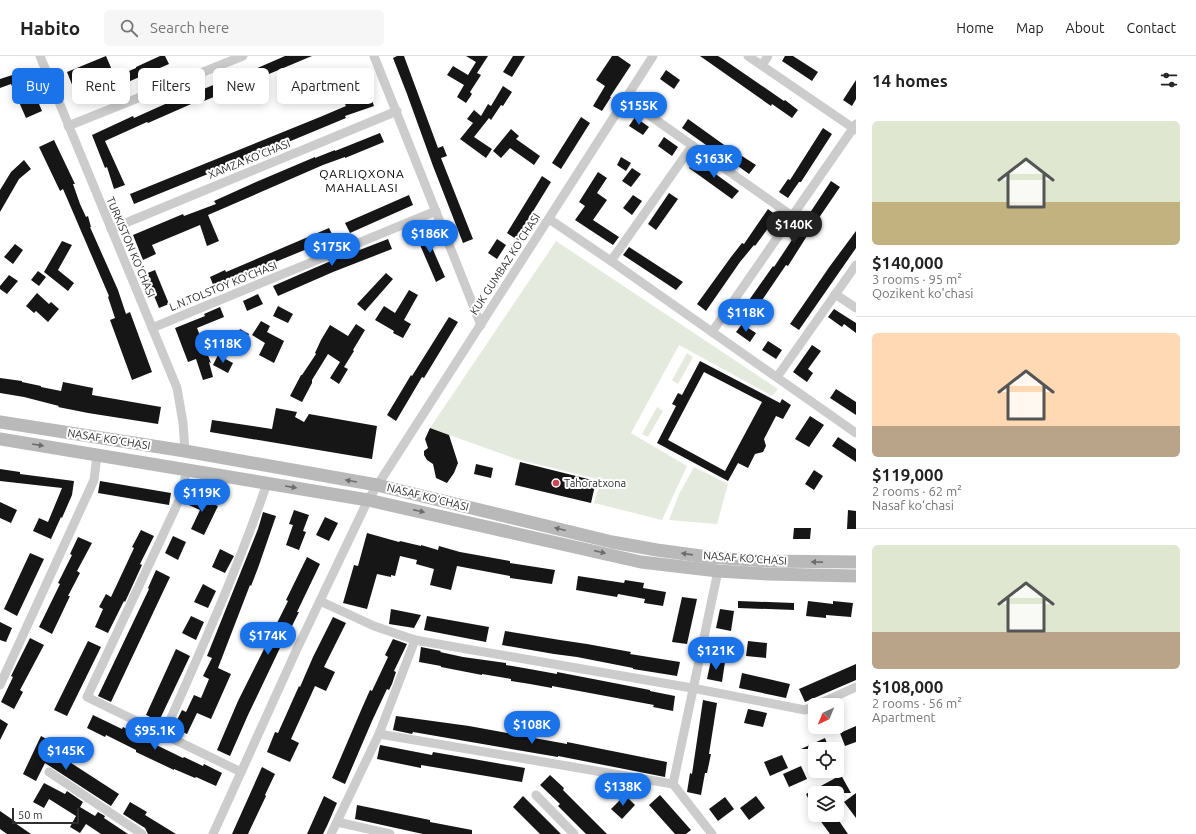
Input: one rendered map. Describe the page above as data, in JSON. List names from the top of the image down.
{
  "streets": {
    "main road": ["NASAF KO‘CHASI"],
    "street": [
      "XAMZA KO'CHASI",
      "TURKISTON KO'CHASI",
      "KUK GUMBAZ KO'CHASI",
      "L.N.TOLSTOY KO'CHASI"
    ]
  },
  "crossings": [
    ["XAMZA KO'CHASI", "TURKISTON KO'CHASI"],
    ["TURKISTON KO'CHASI", "L.N.TOLSTOY KO'CHASI"],
    ["TURKISTON KO'CHASI", "NASAF KO‘CHASI"],
    ["KUK GUMBAZ KO'CHASI", "NASAF KO‘CHASI"]
  ],
  "districts": ["QARLIQXONA MAHALLASI"],
  "places": ["Tahoratxona"],
  "scale_bar": "50 m",
  "north": "bottom left",
  "page": {
    "header": "Habito",
    "search": "Search here",
    "nav": [
      "Home",
      "Map",
      "About",
      "Contact"
    ],
    "heading": "14 homes",
    "chip": [
      "Buy",
      "Rent",
      "Filters",
      "New",
      "Apartment"
    ],
    "price": [
      "$155K",
      "$163K",
      "$140K",
      "$186K",
      "$175K",
      "$118K",
      "$118K",
      "$119K",
      "$174K",
      "$121K",
      "$108K",
      "$95.1K",
      "$145K",
      "$138K"
    ],
    "list": [
      {
        "name": "$140,000",
        "note": "3 rooms · 95 m² · Qozikent ko'chasi"
      },
      {
        "name": "$119,000",
        "note": "2 rooms · 62 m² · Nasaf ko‘chasi"
      },
      {
        "name": "$108,000",
        "note": "2 rooms · 56 m² · Apartment"
      }
    ],
    "scale": "50 m"
  }
}
